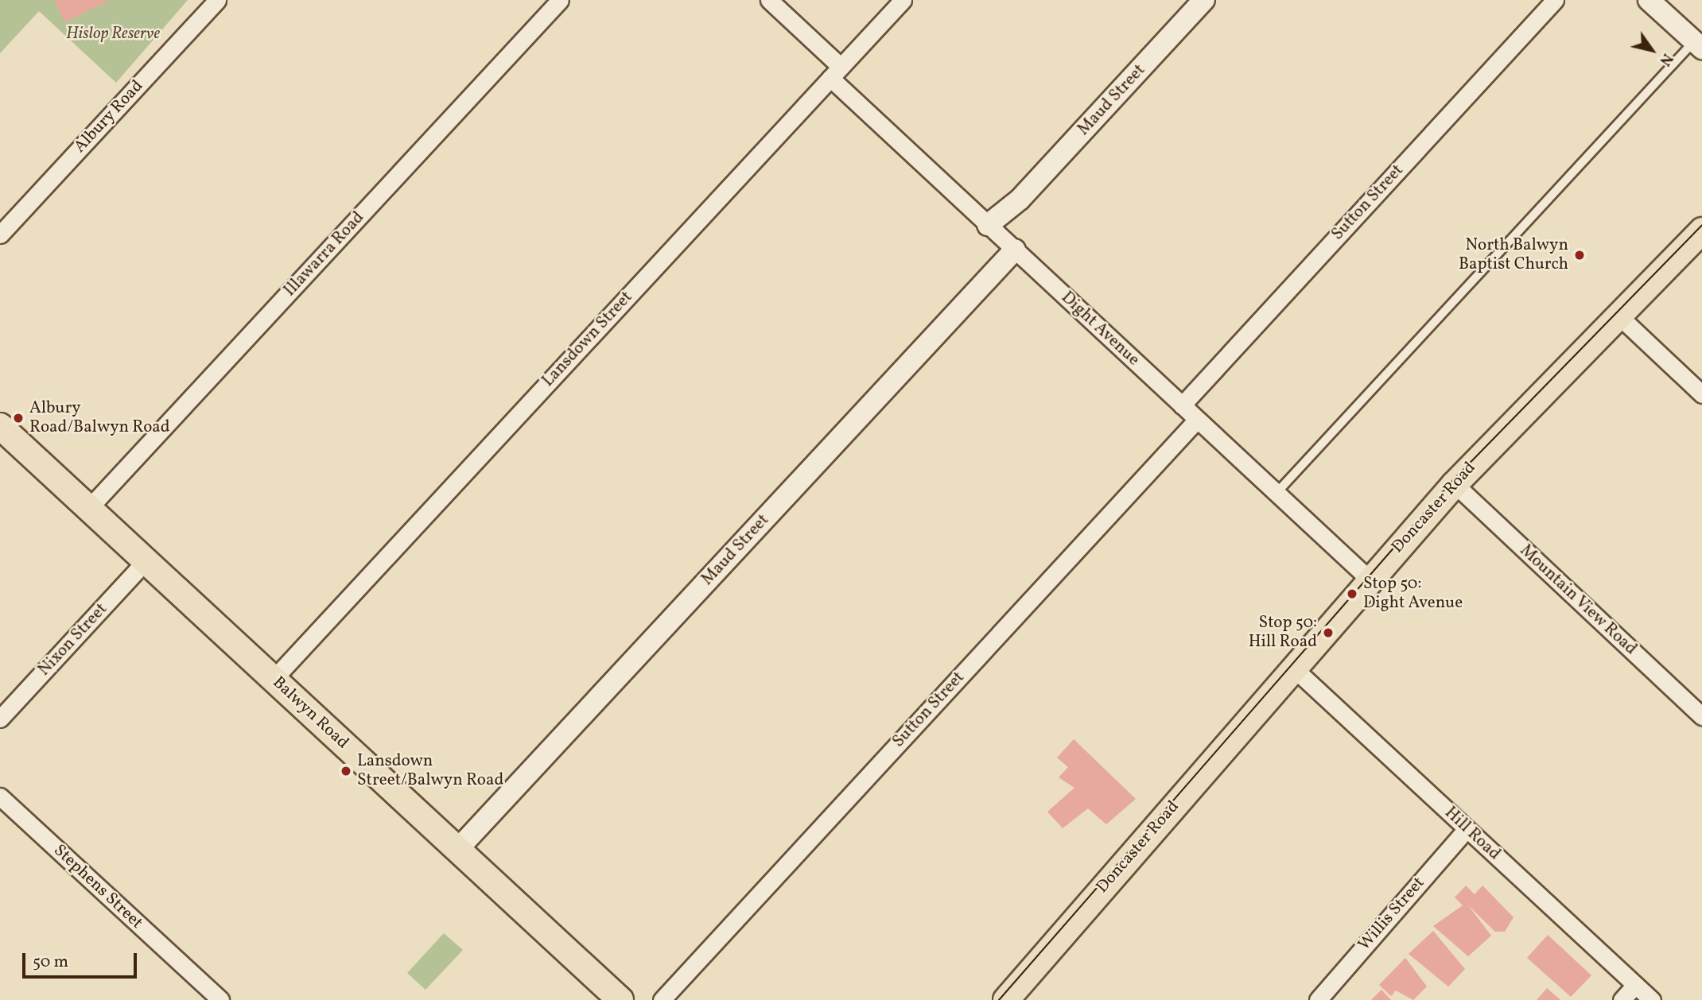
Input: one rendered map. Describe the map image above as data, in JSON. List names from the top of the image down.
{
  "streets": {
    "main road": ["Doncaster Road", "Balwyn Road"],
    "street": [
      "Maud Street",
      "Albury Road",
      "Sutton Street",
      "Illawarra Road",
      "Dight Avenue",
      "Lansdown Street",
      "Mountain View Road",
      "Nixon Street",
      "Hill Road",
      "Stephens Street",
      "Willis Street"
    ]
  },
  "crossings": [
    ["Maud Street", "Dight Avenue"],
    ["Maud Street", "Balwyn Road"],
    ["Sutton Street", "Dight Avenue"],
    ["Illawarra Road", "Balwyn Road"],
    ["Dight Avenue", "Lansdown Street"],
    ["Dight Avenue", "Doncaster Road"],
    ["Lansdown Street", "Balwyn Road"],
    ["Doncaster Road", "Mountain View Road"],
    ["Doncaster Road", "Hill Road"],
    ["Nixon Street", "Balwyn Road"],
    ["Hill Road", "Willis Street"]
  ],
  "parks": ["Hislop Reserve"],
  "places": [
    "North Balwyn Baptist Church",
    "Albury Road/Balwyn Road",
    "Stop 50: Dight Avenue",
    "Stop 50: Hill Road",
    "Lansdown Street/Balwyn Road"
  ],
  "scale_bar": "50 m",
  "north": "bottom right"
}
